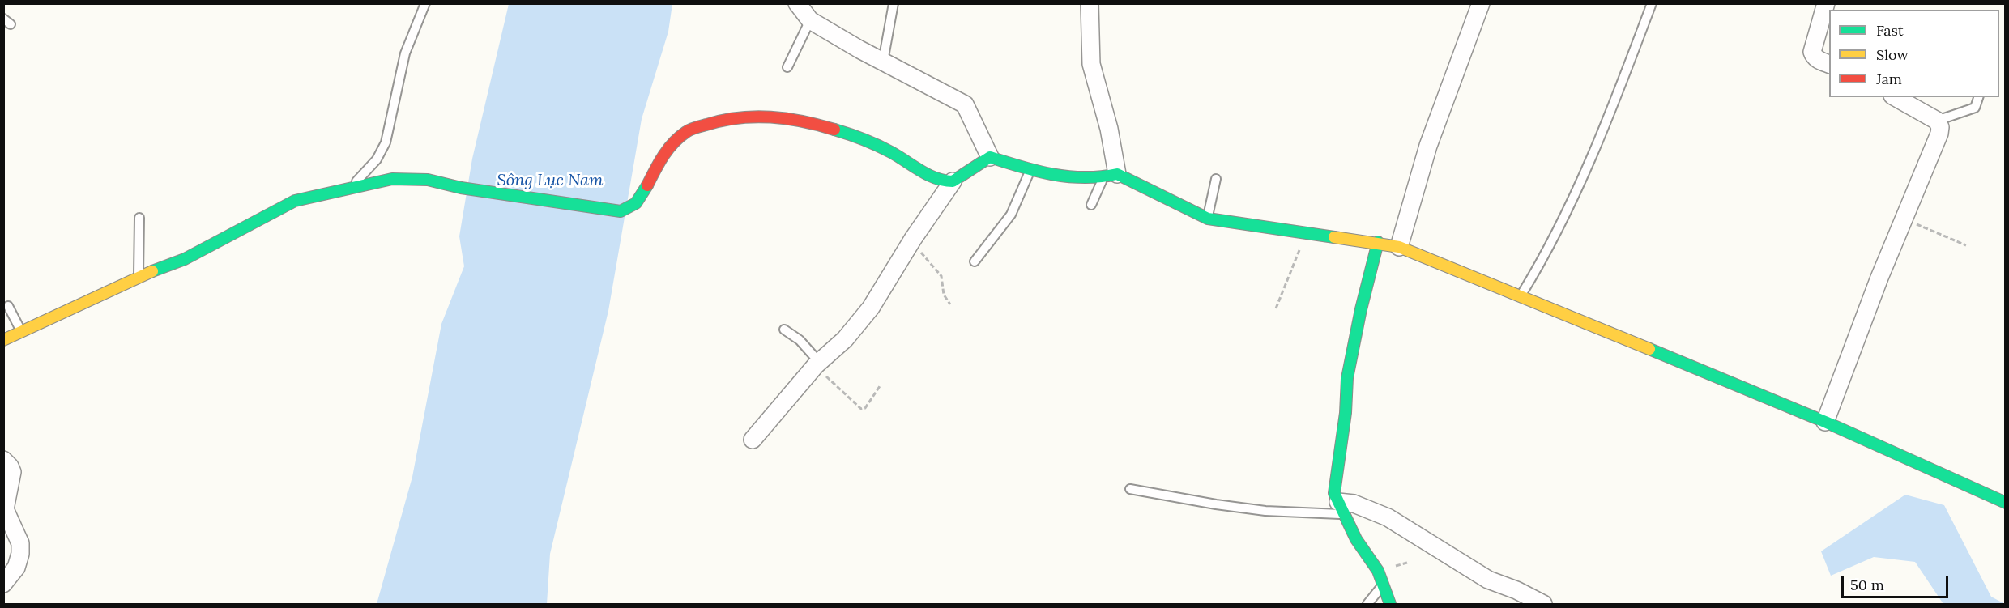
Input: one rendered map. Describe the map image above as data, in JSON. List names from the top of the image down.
{
  "water": ["Sông Lục Nam"],
  "legend": ["Fast", "Slow", "Jam"],
  "scale_bar": "50 m"
}
